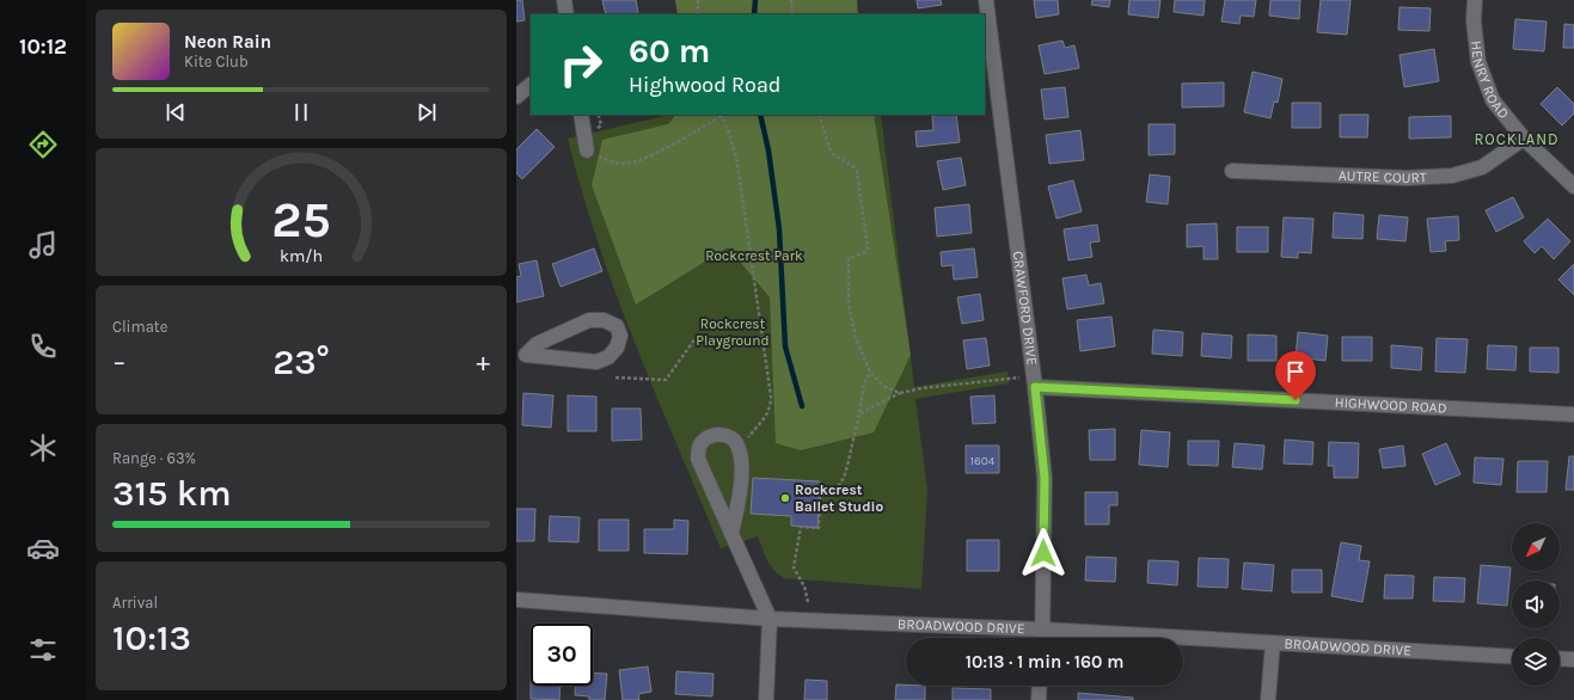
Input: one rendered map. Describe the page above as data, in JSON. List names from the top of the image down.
{
  "streets": {
    "street": [
      "HENRY ROAD",
      "AUTRE COURT",
      "CRAWFORD DRIVE",
      "HIGHWOOD ROAD",
      "BROADWOOD DRIVE"
    ]
  },
  "crossings": [
    ["HENRY ROAD", "AUTRE COURT"],
    ["CRAWFORD DRIVE", "HIGHWOOD ROAD"],
    ["CRAWFORD DRIVE", "BROADWOOD DRIVE"]
  ],
  "districts": ["ROCKLAND"],
  "parks": ["Rockcrest Park", "Rockcrest Playground"],
  "places": ["Rockcrest Ballet Studio"],
  "house_numbers": ["1604"],
  "north": "bottom left",
  "page": {
    "tabs": "10:12",
    "turn": ["60 m", "Highwood Road"],
    "song": ["Neon Rain", "Kite Club"],
    "tile": [
      "Climate",
      ["Range · 63%", "315 km"],
      ["Arrival", "10:13"]
    ],
    "heat": ["−", "23°", "+"],
    "limit": "30",
    "trip": "10:13 · 1 min · 160 m",
    "gauge": ["25", "km/h"]
  }
}
